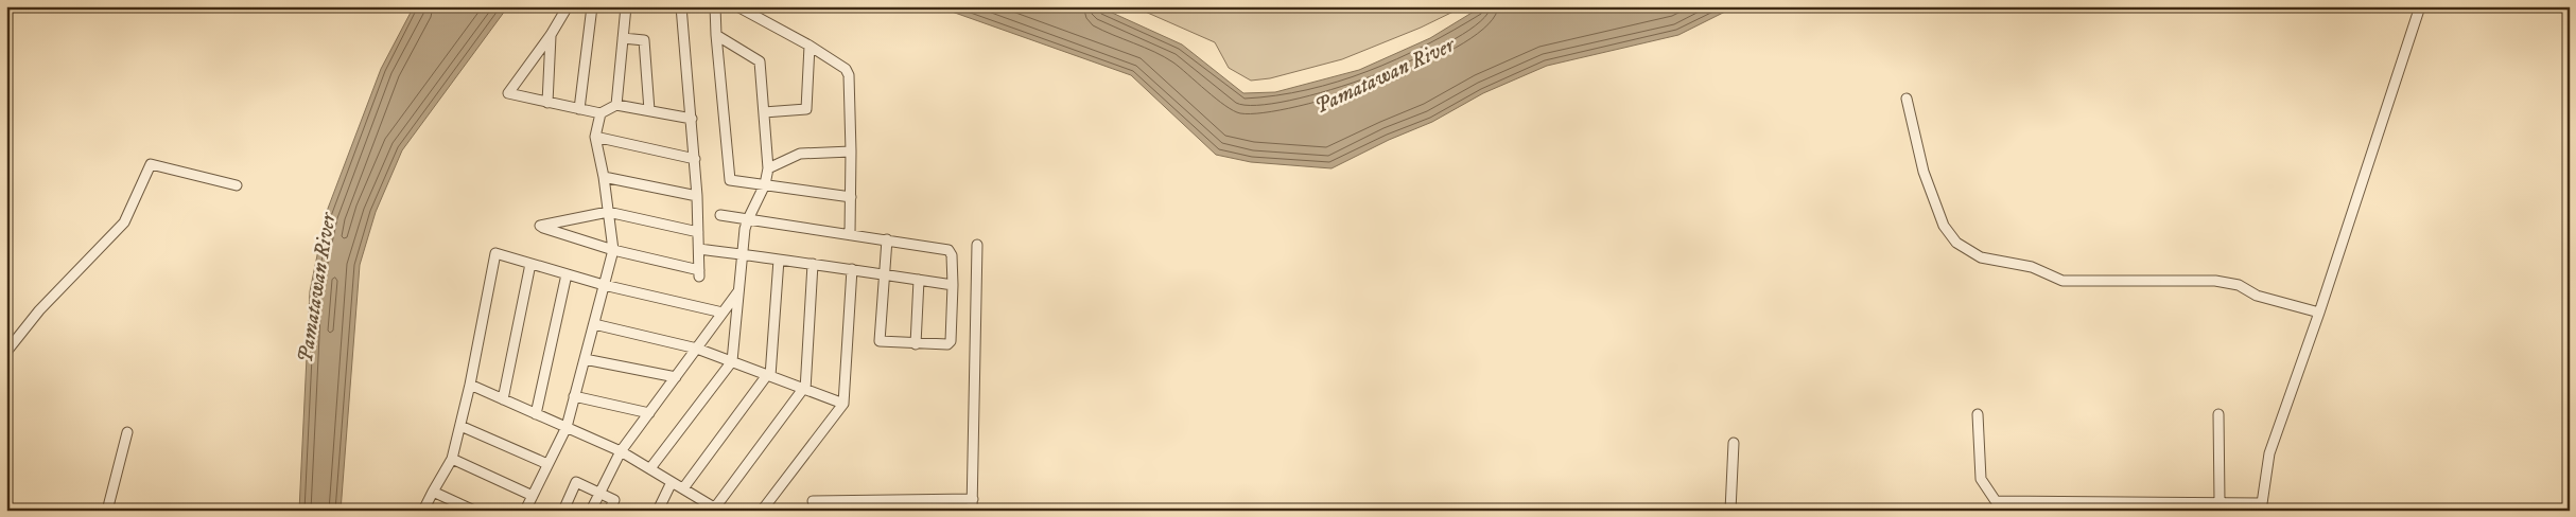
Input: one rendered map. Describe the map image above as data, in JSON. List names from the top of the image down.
{
  "water": ["Pamatawan River"]
}
